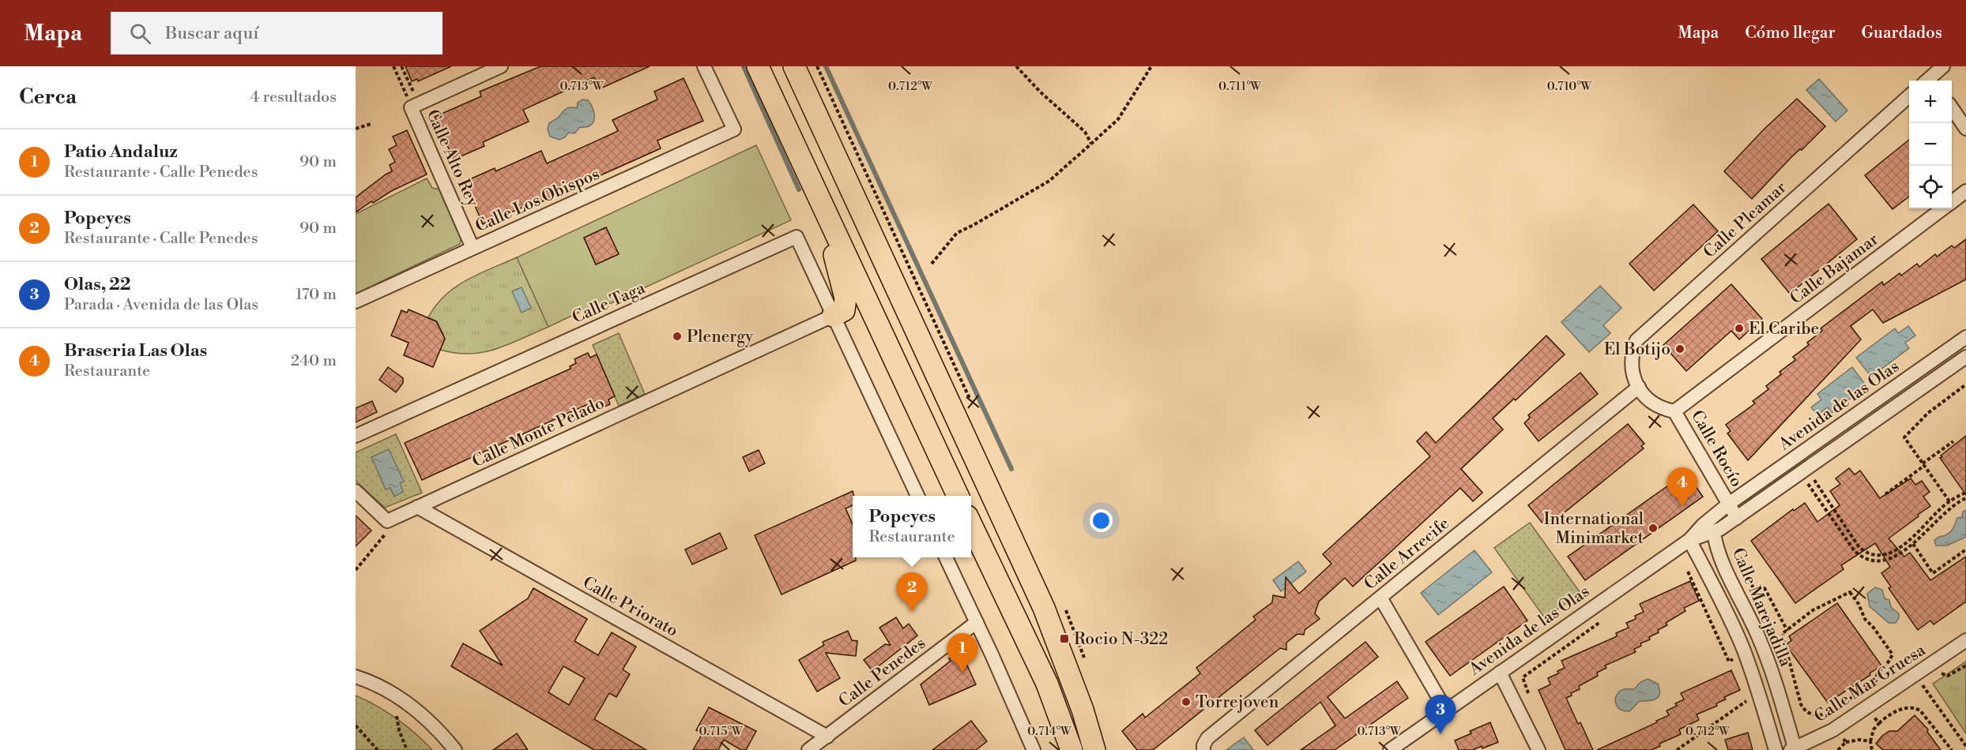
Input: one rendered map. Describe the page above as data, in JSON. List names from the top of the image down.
{
  "streets": {
    "street": [
      "Calle Alto Rey",
      "Calle Los Obispos",
      "Calle Pleamar",
      "Calle Bajamar",
      "Calle Taga",
      "Avenida de las Olas",
      "Calle Monte Pelado",
      "Calle Rocío",
      "Calle Arrecife",
      "Calle Priorato",
      "Calle Marejadilla",
      "Calle Penedes",
      "Calle Mar Gruesa"
    ]
  },
  "crossings": [
    ["Calle Alto Rey", "Calle Los Obispos"],
    ["Calle Pleamar", "Calle Rocío"],
    ["Calle Pleamar", "Calle Arrecife"],
    ["Calle Bajamar", "Calle Rocío"],
    ["Calle Taga", "Calle Monte Pelado"],
    ["Avenida de las Olas", "Calle Rocío"],
    ["Avenida de las Olas", "Calle Marejadilla"],
    ["Calle Monte Pelado", "Calle Priorato"],
    ["Calle Rocío", "Calle Arrecife"],
    ["Calle Priorato", "Calle Penedes"],
    ["Calle Marejadilla", "Calle Mar Gruesa"]
  ],
  "places": {
    "other": [
      "El Caribe",
      "Plenergy",
      "El Botijo",
      "International Minimarket",
      "Torrejoven"
    ],
    "transit": ["Rocio N-322"]
  },
  "page": {
    "header": "Mapa",
    "search": "Buscar aquí",
    "nav": ["Mapa", "Cómo llegar", "Guardados"],
    "heading": ["Cerca", "4 resultados"],
    "map_buttons": ["+", "−"],
    "list": [
      {
        "mark": "1",
        "name": "Patio Andaluz",
        "note": "Restaurante · Calle Penedes",
        "value": "90 m"
      },
      {
        "mark": "2",
        "name": "Popeyes",
        "note": "Restaurante · Calle Penedes",
        "value": "90 m"
      },
      {
        "mark": "3",
        "name": "Olas, 22",
        "note": "Parada · Avenida de las Olas",
        "value": "170 m"
      },
      {
        "mark": "4",
        "name": "Braseria Las Olas",
        "note": "Restaurante",
        "value": "240 m"
      }
    ],
    "pins": [
      "4",
      "2",
      "1",
      "3"
    ],
    "popup": ["Popeyes", "Restaurante"]
  },
  "coordinates": [
    "0.713°W",
    "0.711°W",
    "0.712°W",
    "0.710°W",
    "0.715°W",
    "0.714°W"
  ]
}
